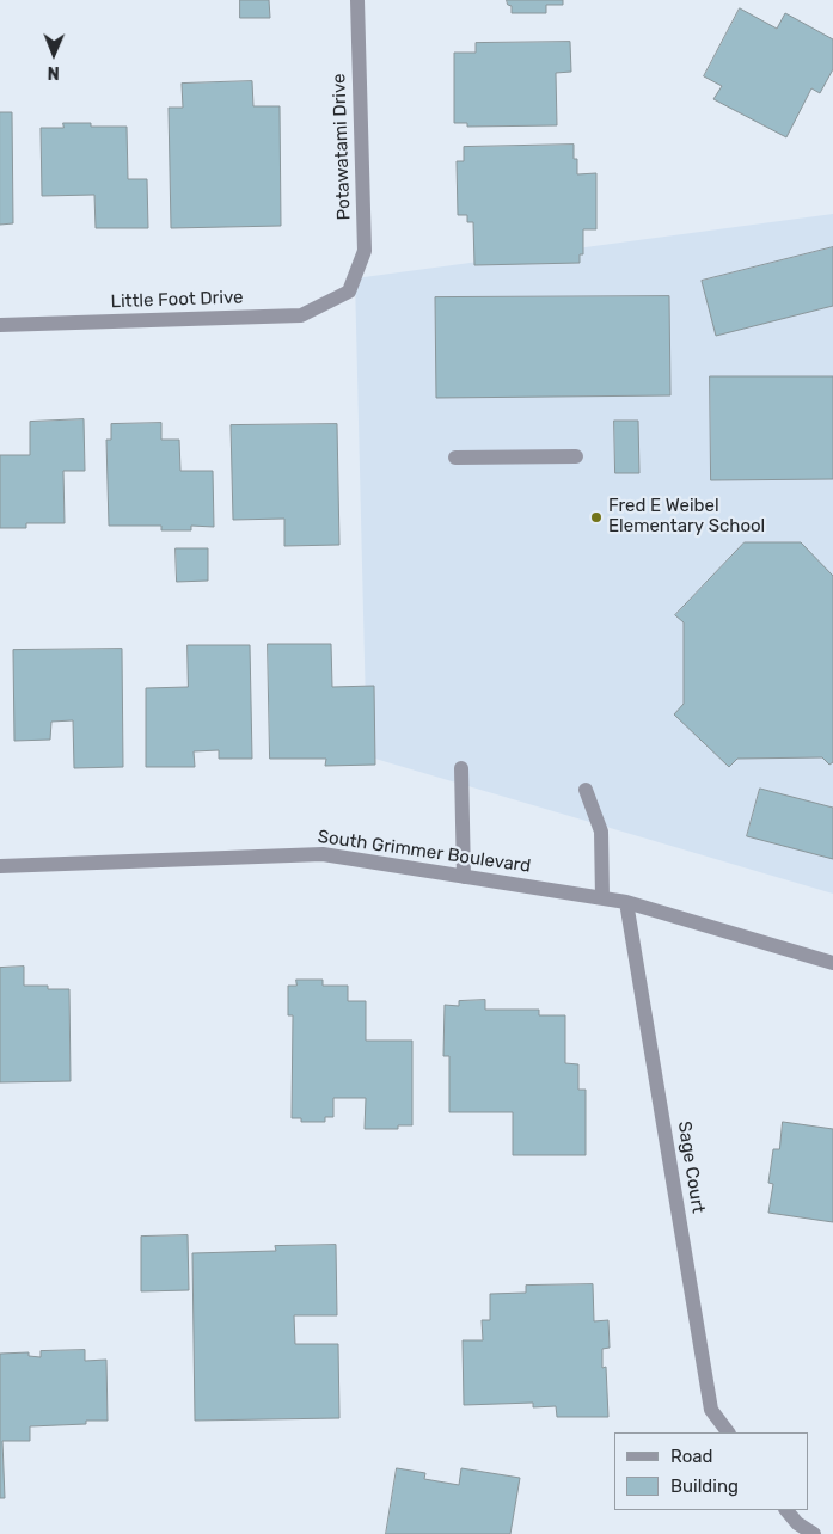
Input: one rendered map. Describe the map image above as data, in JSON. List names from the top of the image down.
{
  "streets": {
    "street": [
      "Potawatami Drive",
      "Little Foot Drive",
      "South Grimmer Boulevard",
      "Sage Court"
    ]
  },
  "crossings": [
    ["Potawatami Drive", "Little Foot Drive"],
    ["South Grimmer Boulevard", "Sage Court"]
  ],
  "places": ["Fred E Weibel Elementary School"],
  "legend": ["Road", "Building"],
  "north": "bottom"
}
